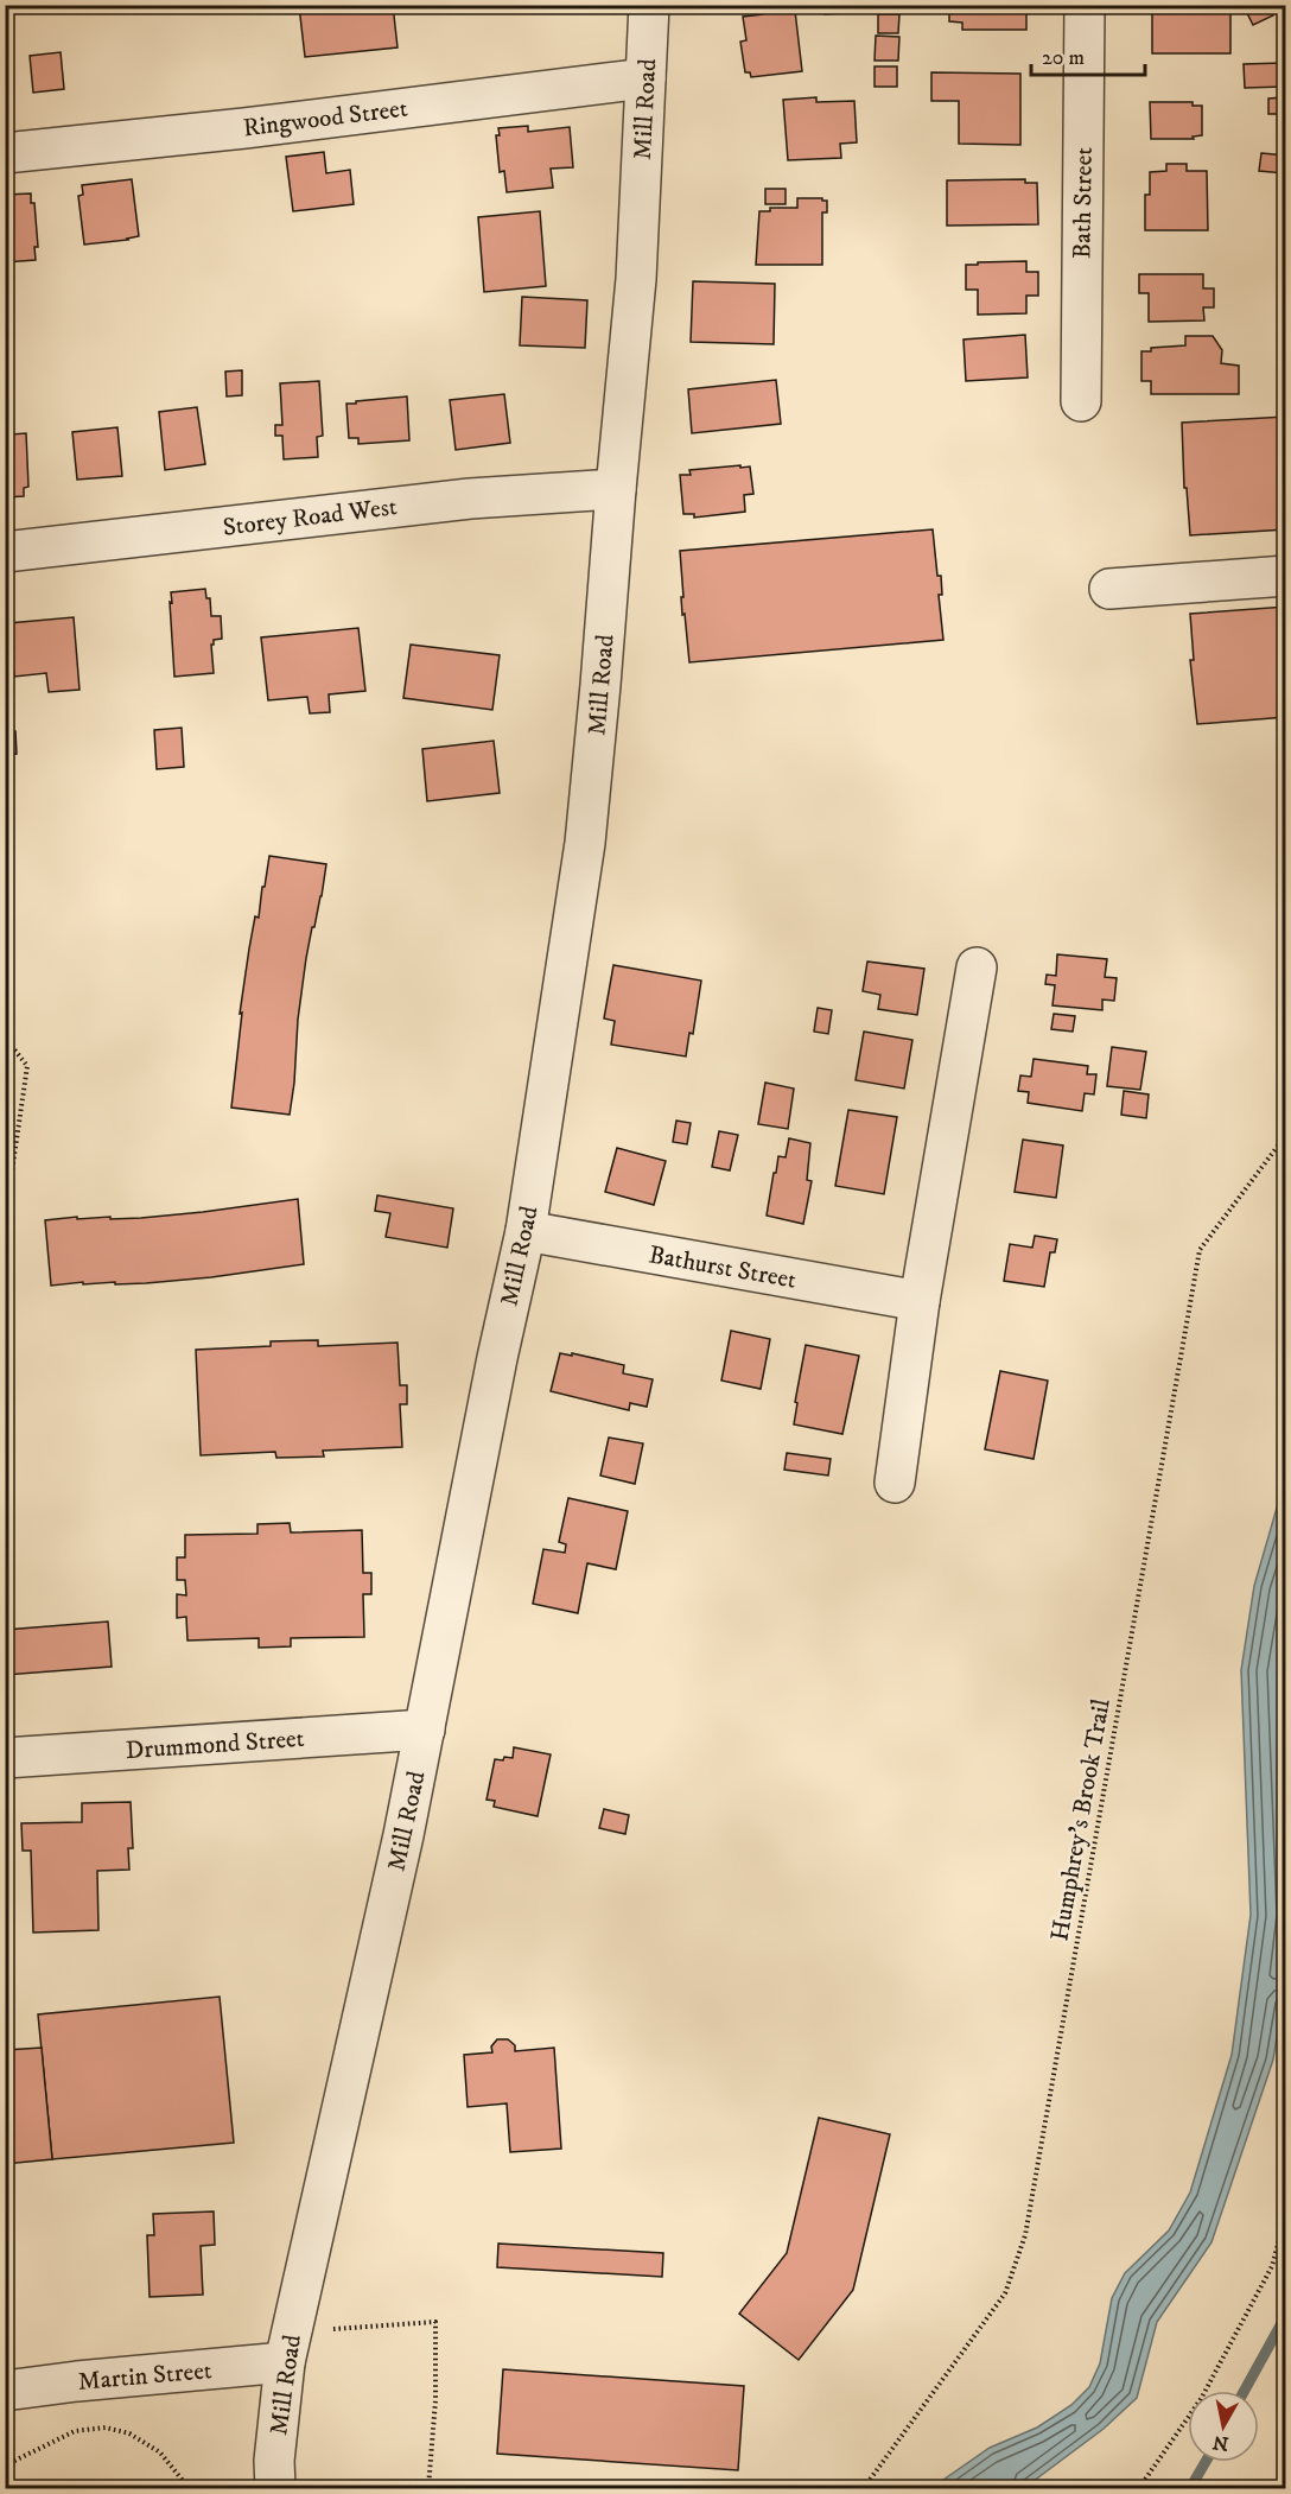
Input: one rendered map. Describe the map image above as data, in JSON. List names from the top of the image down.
{
  "streets": {
    "street": [
      "Mill Road",
      "Ringwood Street",
      "Bath Street",
      "Storey Road West",
      "Bathurst Street",
      "Drummond Street",
      "Martin Street"
    ],
    "path": ["Humphrey's Brook Trail"]
  },
  "crossings": [
    ["Mill Road", "Ringwood Street"],
    ["Mill Road", "Storey Road West"],
    ["Mill Road", "Bathurst Street"],
    ["Mill Road", "Drummond Street"],
    ["Mill Road", "Martin Street"]
  ],
  "scale_bar": "20 m",
  "north": "bottom"
}
